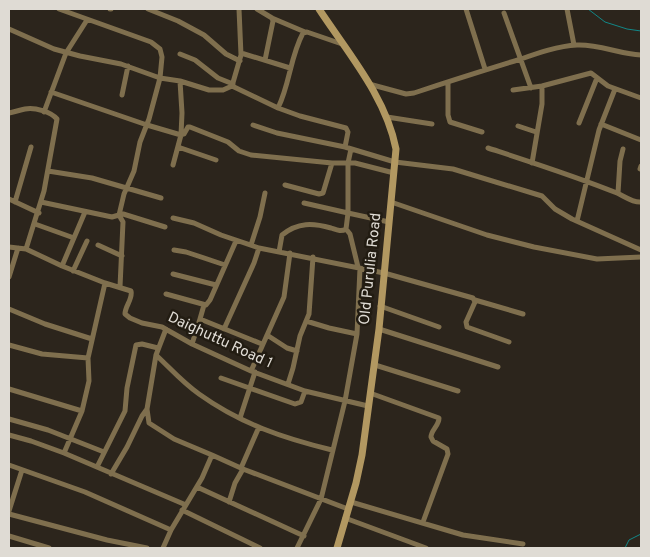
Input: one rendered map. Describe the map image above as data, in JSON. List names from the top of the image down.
{
  "streets": {
    "main road": ["Old Purulia Road"],
    "street": ["Daighuttu Road 1"]
  },
  "crossings": [
    ["Old Purulia Road", "Daighuttu Road 1"]
  ]
}
